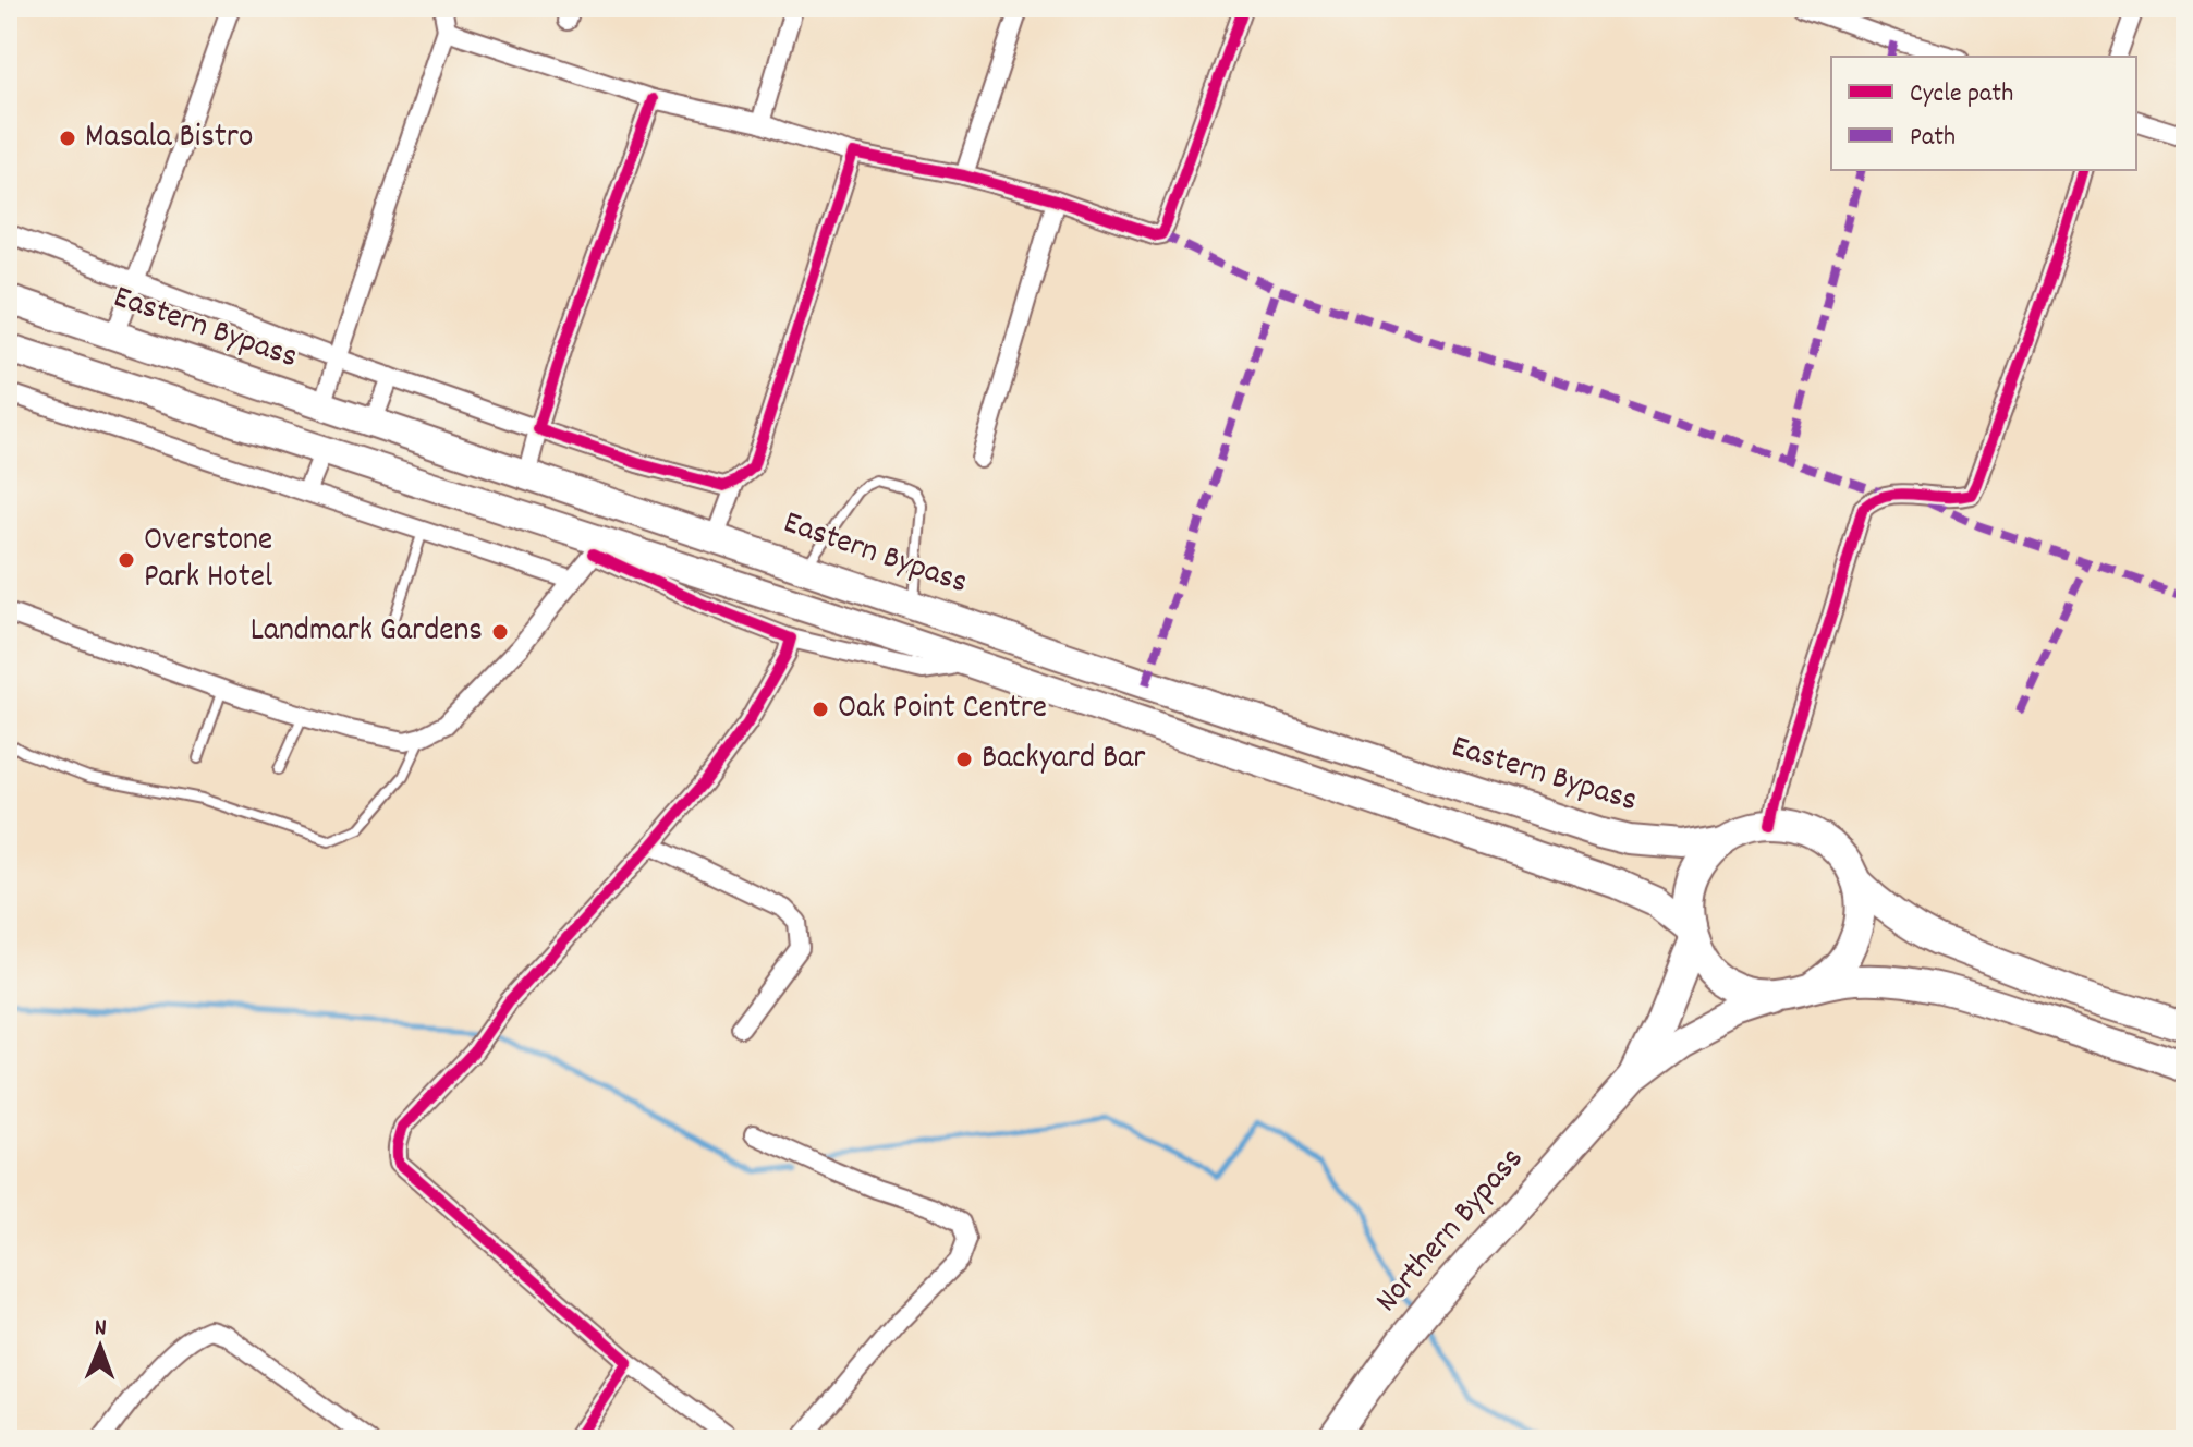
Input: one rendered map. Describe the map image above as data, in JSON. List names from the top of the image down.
{
  "streets": {
    "main road": ["Eastern Bypass", "Northern Bypass"]
  },
  "places": [
    "Masala Bistro",
    "Overstone Park Hotel",
    "Landmark Gardens",
    "Oak Point Centre",
    "Backyard Bar"
  ],
  "legend": ["Cycle path", "Path"],
  "north": "top"
}
